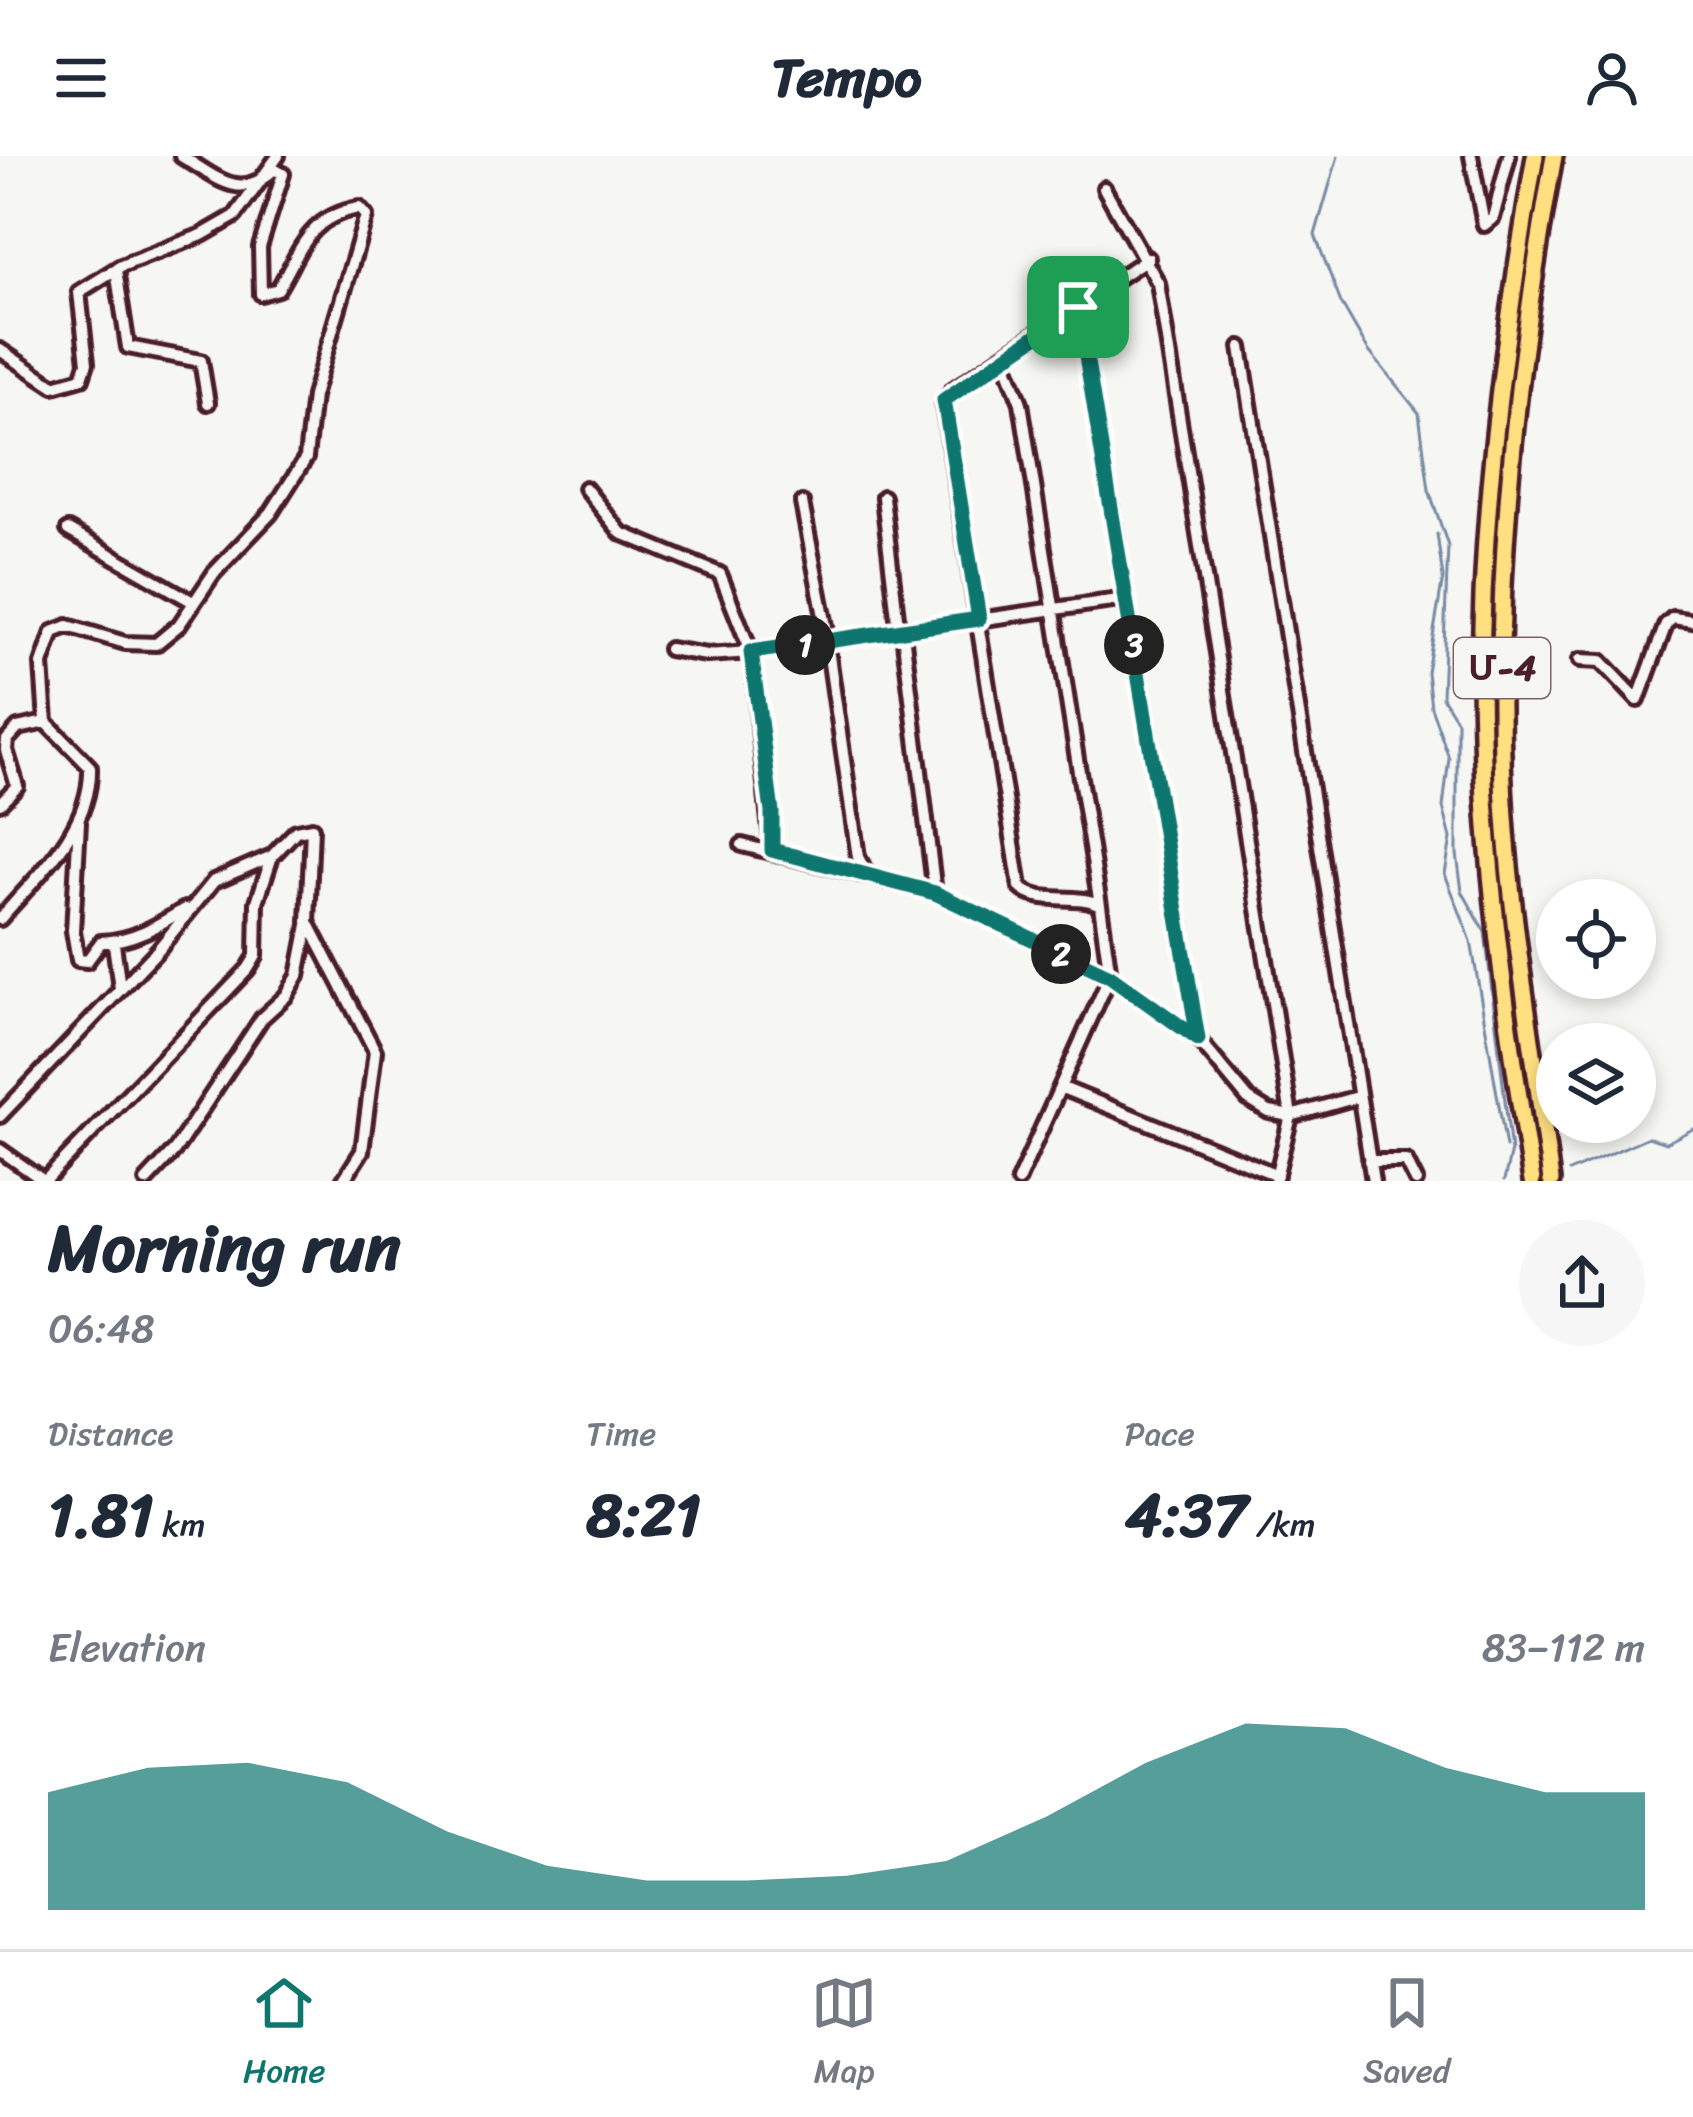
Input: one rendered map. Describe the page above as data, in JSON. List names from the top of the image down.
{
  "streets": {
    "highway": ["Մ-4"]
  },
  "page": {
    "header": "Tempo",
    "pins": ["1", "3", "2"],
    "heading": ["Morning run", "06:48"],
    "stats": [
      ["Distance", "1.81 km"],
      ["Time", "8:21"],
      ["Pace", "4:37 /km"]
    ],
    "chart": ["Elevation", "83–112 m"],
    "tabs": ["Home", "Map", "Saved"]
  }
}
